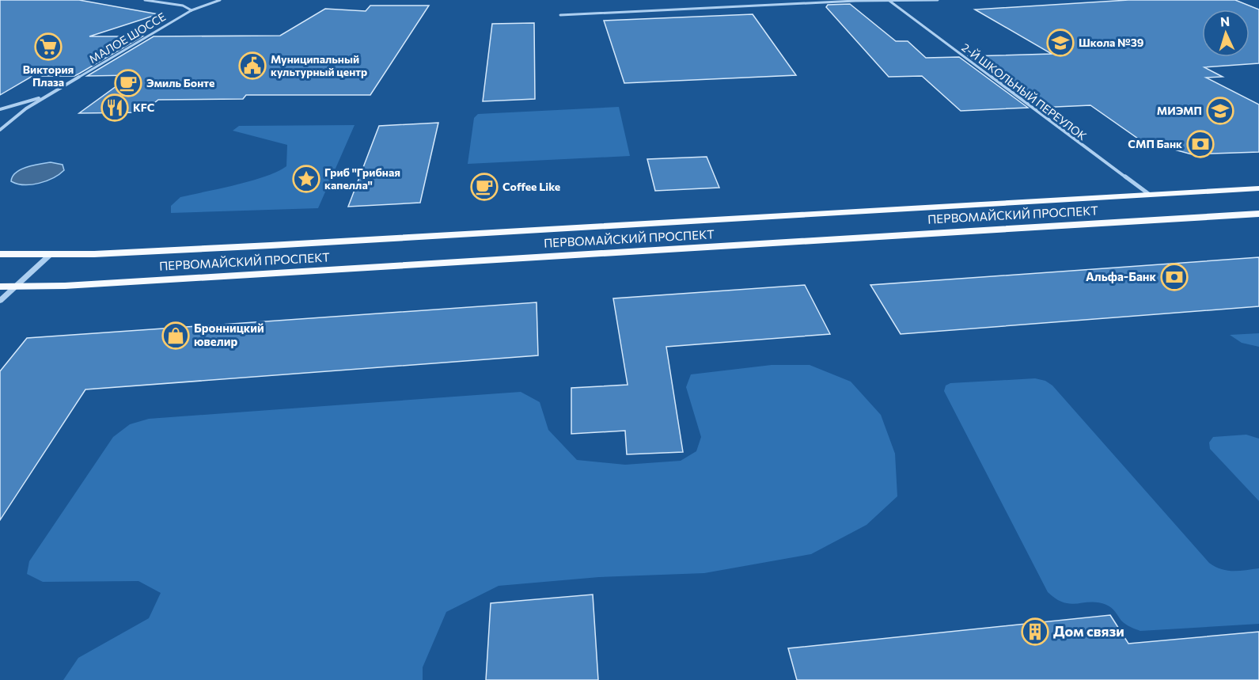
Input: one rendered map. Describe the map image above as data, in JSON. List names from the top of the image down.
{
  "streets": {
    "main road": ["ПЕРВОМАЙСКИЙ ПРОСПЕКТ"],
    "street": ["МАЛОЕ ШОССЕ", "2-Й ШКОЛЬНЫЙ ПЕРЕУЛОК"]
  },
  "crossings": [
    ["2-Й ШКОЛЬНЫЙ ПЕРЕУЛОК", "ПЕРВОМАЙСКИЙ ПРОСПЕКТ"]
  ],
  "places": {
    "school or university": ["Школа №39", "МИЭМП"],
    "supermarket": ["Виктория Плаза"],
    "public building": ["Муниципальный культурный центр"],
    "cafe": ["Эмиль Бонте", "Coffee Like"],
    "restaurant": ["KFC"],
    "bank": ["СМП Банк", "Альфа-Банк"],
    "place": ["Гриб \"Грибная капелла\""],
    "shop": ["Бронницкий ювелир"],
    "building": ["Дом связи"]
  },
  "north": "top"
}
